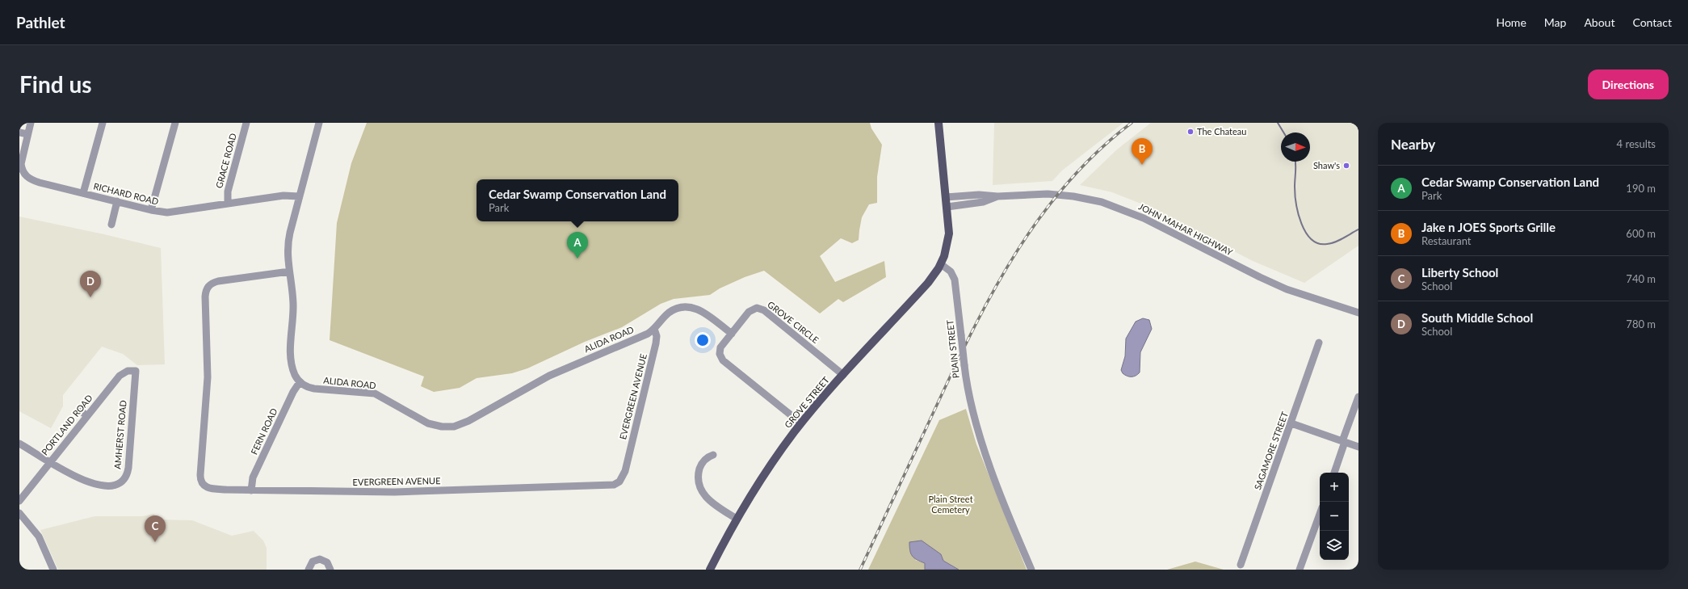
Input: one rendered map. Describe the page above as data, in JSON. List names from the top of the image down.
{
  "streets": {
    "main road": ["GROVE STREET"],
    "street": [
      "GRACE ROAD",
      "RICHARD ROAD",
      "JOHN MAHAR HIGHWAY",
      "GROVE CIRCLE",
      "ALIDA ROAD",
      "PLAIN STREET",
      "EVERGREEN AVENUE",
      "PORTLAND ROAD",
      "FERN ROAD",
      "AMHERST ROAD",
      "SAGAMORE STREET"
    ]
  },
  "crossings": [
    ["GRACE ROAD", "RICHARD ROAD"],
    ["GROVE CIRCLE", "GROVE STREET"],
    ["ALIDA ROAD", "EVERGREEN AVENUE"],
    ["ALIDA ROAD", "FERN ROAD"],
    ["PLAIN STREET", "GROVE STREET"],
    ["EVERGREEN AVENUE", "FERN ROAD"],
    ["PORTLAND ROAD", "AMHERST ROAD"]
  ],
  "parks": ["Plain Street Cemetery"],
  "places": ["The Chateau", "Shaw's"],
  "north": "right",
  "page": {
    "header": "Pathlet",
    "nav": [
      "Home",
      "Map",
      "About",
      "Contact"
    ],
    "buttons": "Directions",
    "title": "Find us",
    "heading": ["Nearby", "4 results"],
    "pins": [
      "B",
      "A",
      "D",
      "C"
    ],
    "list": [
      {
        "mark": "A",
        "name": "Cedar Swamp Conservation Land",
        "note": "Park",
        "value": "190 m"
      },
      {
        "mark": "B",
        "name": "Jake n JOES Sports Grille",
        "note": "Restaurant",
        "value": "600 m"
      },
      {
        "mark": "C",
        "name": "Liberty School",
        "note": "School",
        "value": "740 m"
      },
      {
        "mark": "D",
        "name": "South Middle School",
        "note": "School",
        "value": "780 m"
      }
    ],
    "popup": ["Cedar Swamp Conservation Land", "Park"],
    "map_buttons": ["+", "−"]
  }
}
